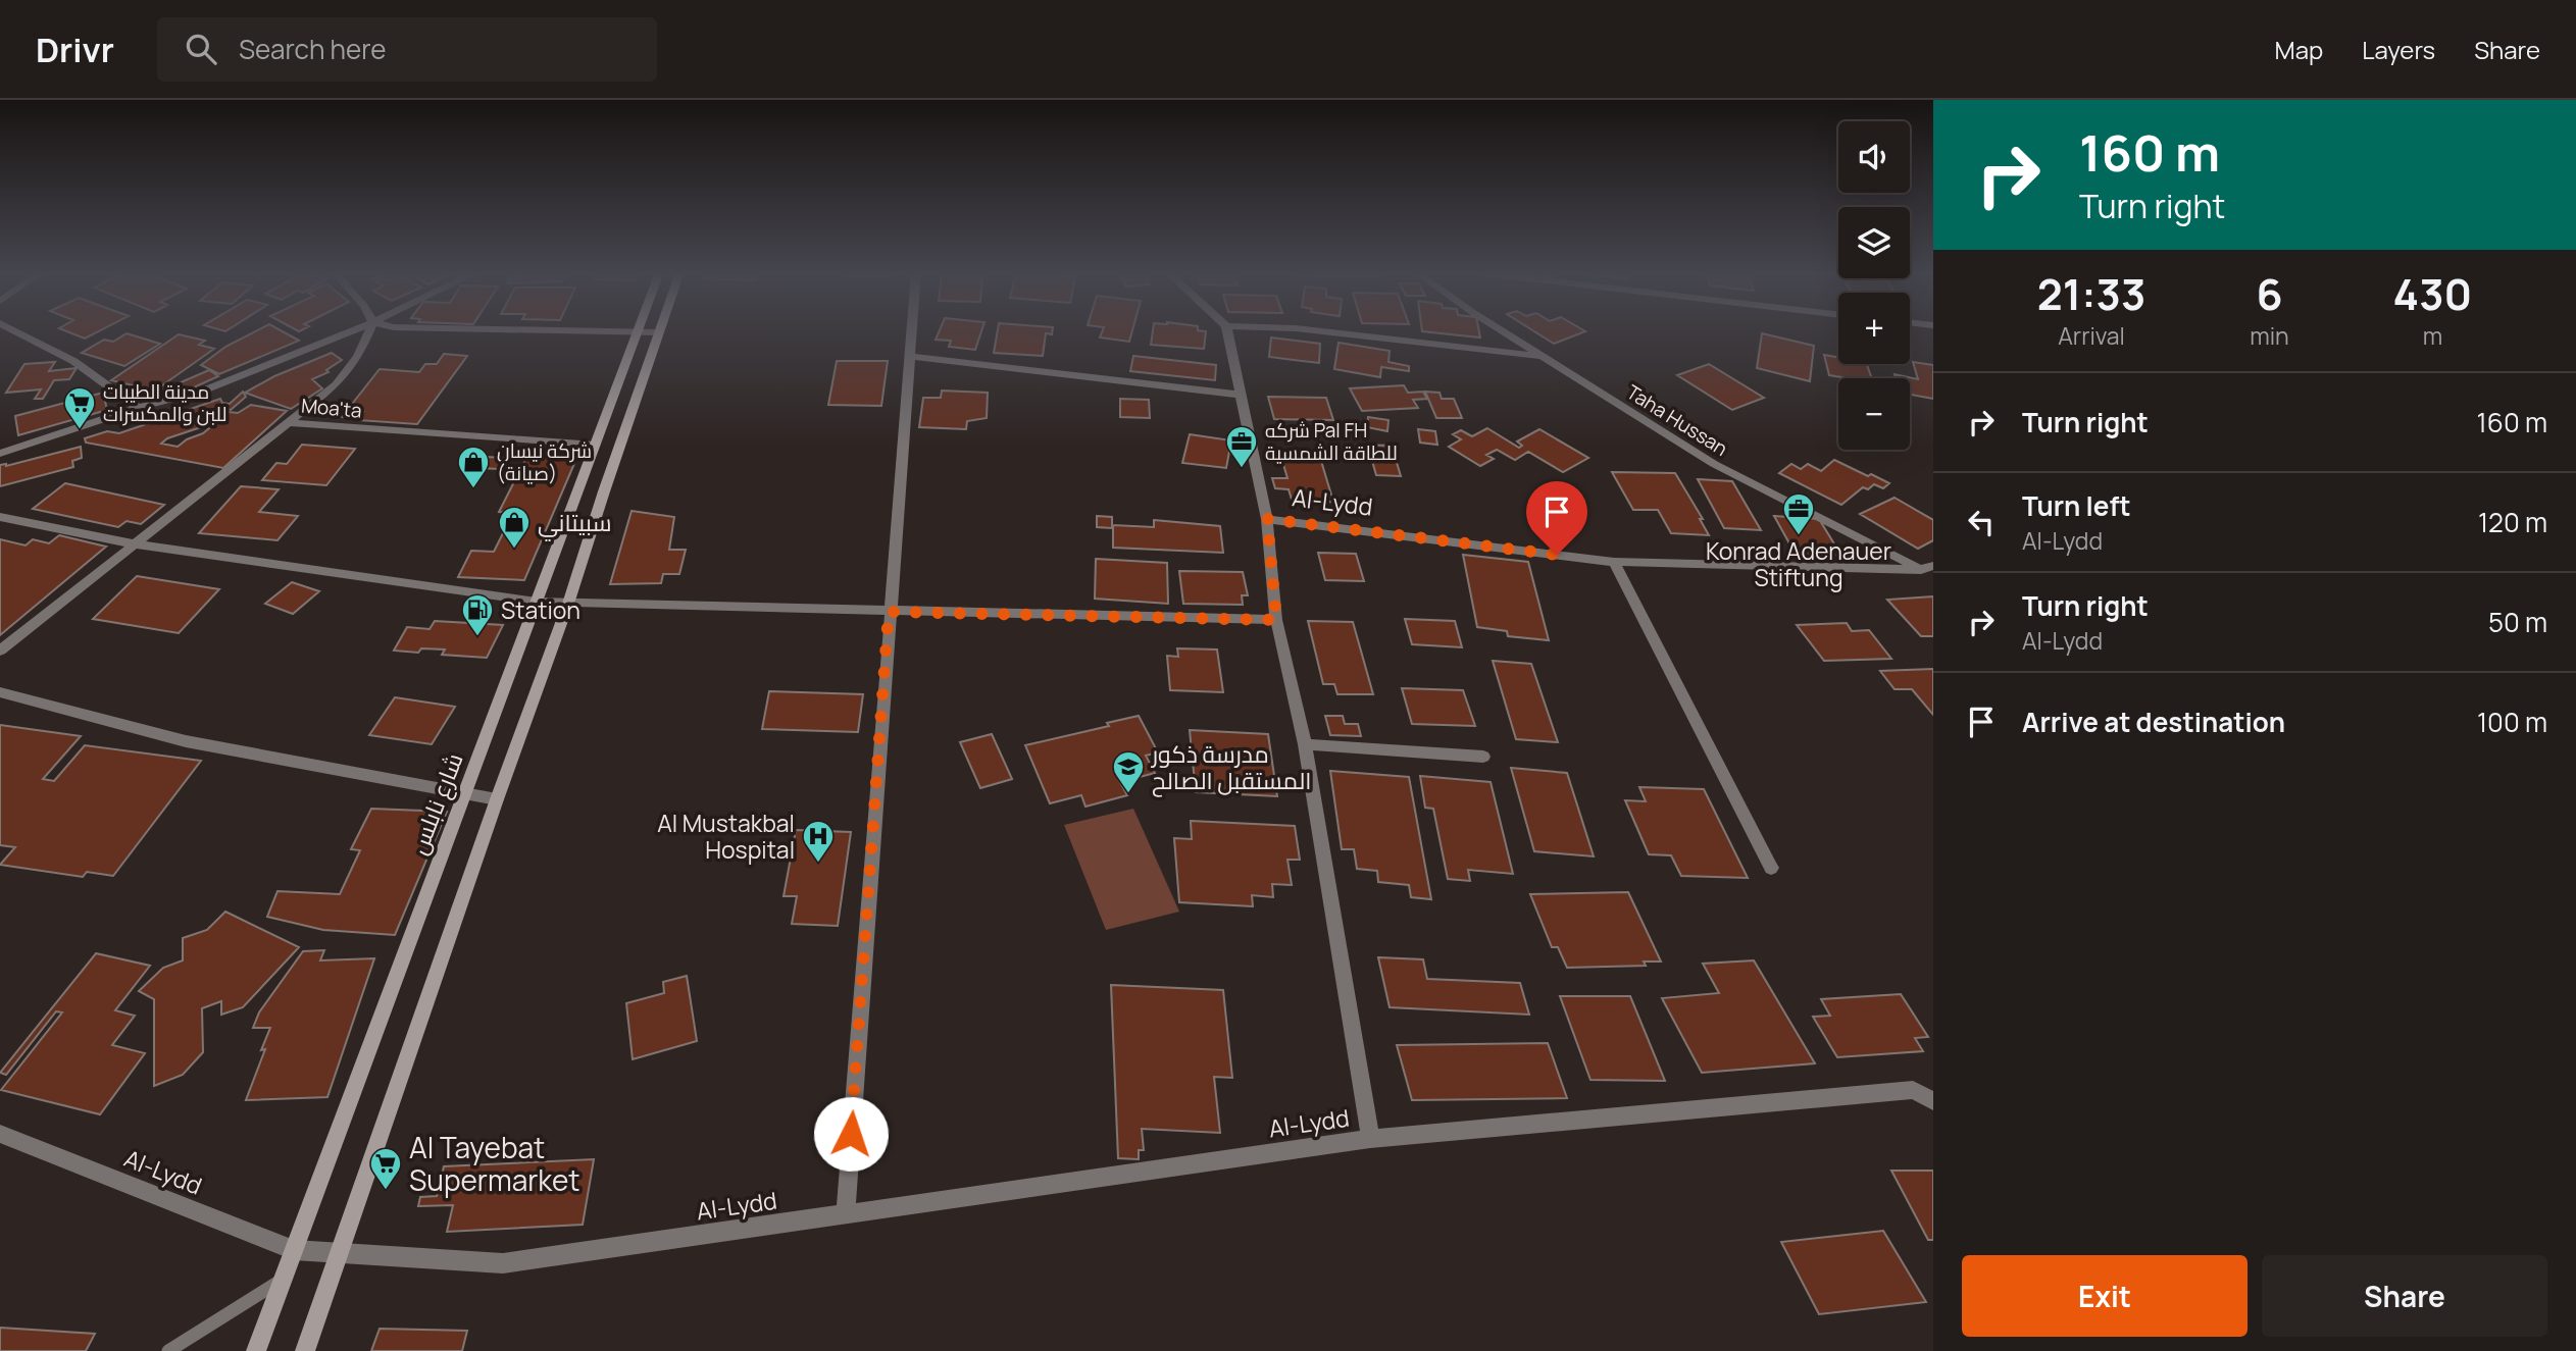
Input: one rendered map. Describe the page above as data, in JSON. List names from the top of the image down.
{
  "streets": {
    "main road": ["شارع نابلس"],
    "street": ["Moa'ta", "Taha Hussan", "Al-Lydd"]
  },
  "crossings": [
    ["Moa'ta", "شارع نابلس"],
    ["Taha Hussan", "Al-Lydd"],
    ["Al-Lydd", "شارع نابلس"]
  ],
  "places": {
    "supermarket": ["مدينة الطيبات للبن والمكسرات", "Al Tayebat Supermarket"],
    "office": ["شركه Pal FH للطاقة الشمسية", "Konrad Adenauer Stiftung"],
    "shop": ["شركة نيسان (صيانة)", "سبيتاني"],
    "fuel station": ["Station"],
    "school or university": ["مدرسة ذكور المستقبل الصالح"],
    "hospital": ["Al Mustakbal Hospital"]
  },
  "page": {
    "header": "Drivr",
    "search": "Search here",
    "nav": ["Map", "Layers", "Share"],
    "turn": ["160 m", "Turn right"],
    "map_buttons": ["+", "−"],
    "eta": [
      "21:33",
      "Arrival",
      "6",
      "min",
      "430",
      "m"
    ],
    "list": [
      {
        "name": "Turn right",
        "value": "160 m"
      },
      {
        "name": "Turn left",
        "note": "Al-Lydd",
        "value": "120 m"
      },
      {
        "name": "Turn right",
        "note": "Al-Lydd",
        "value": "50 m"
      },
      {
        "name": "Arrive at destination",
        "value": "100 m"
      }
    ],
    "buttons": ["Exit", "Share"]
  }
}
